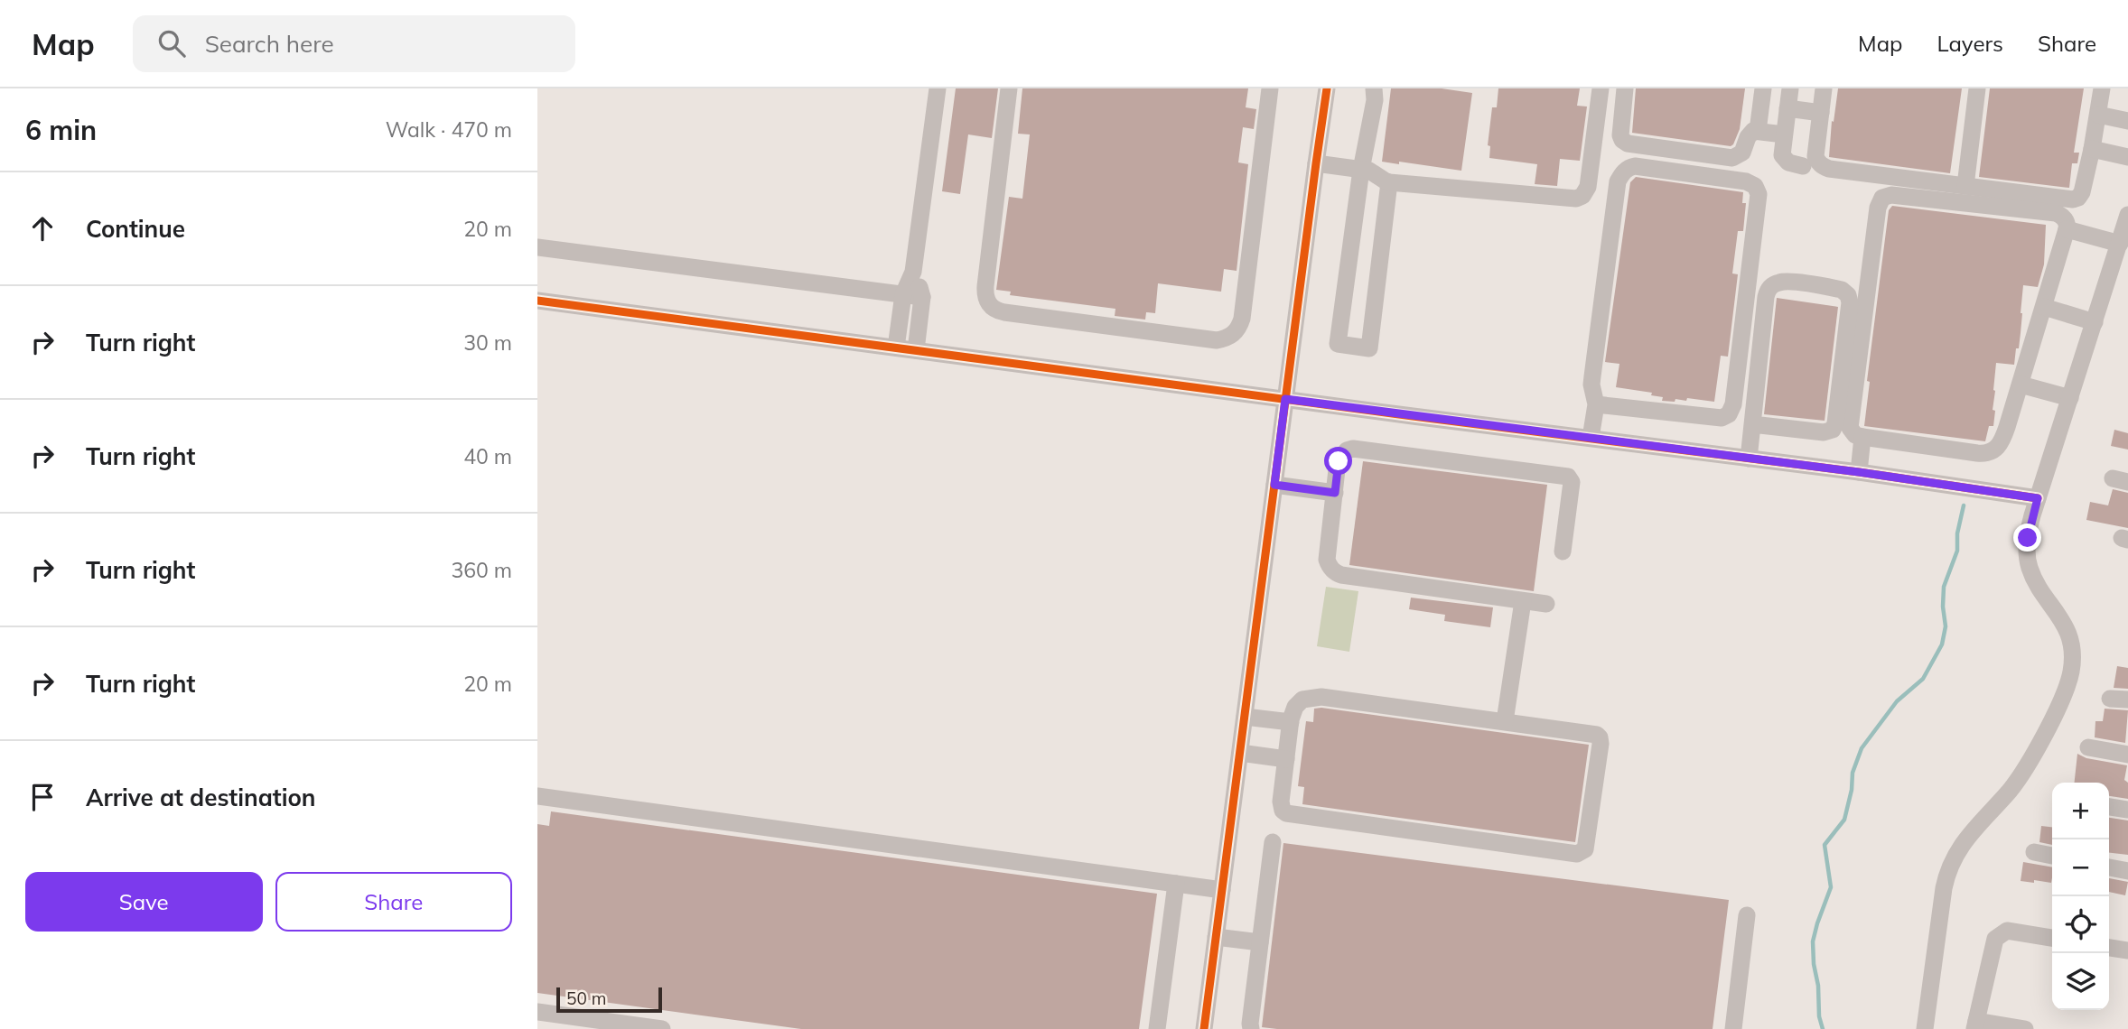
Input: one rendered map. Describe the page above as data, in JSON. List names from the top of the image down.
{
  "scale_bar": "50 m",
  "page": {
    "header": "Map",
    "search": "Search here",
    "nav": ["Map", "Layers", "Share"],
    "heading": ["6 min", "Walk · 470 m"],
    "list": [
      ["Continue", "20 m"],
      ["Turn right", "30 m"],
      ["Turn right", "40 m"],
      ["Turn right", "360 m"],
      ["Turn right", "20 m"],
      "Arrive at destination"
    ],
    "map_buttons": ["+", "−"],
    "buttons": ["Save", "Share"],
    "scale": "50 m"
  }
}
